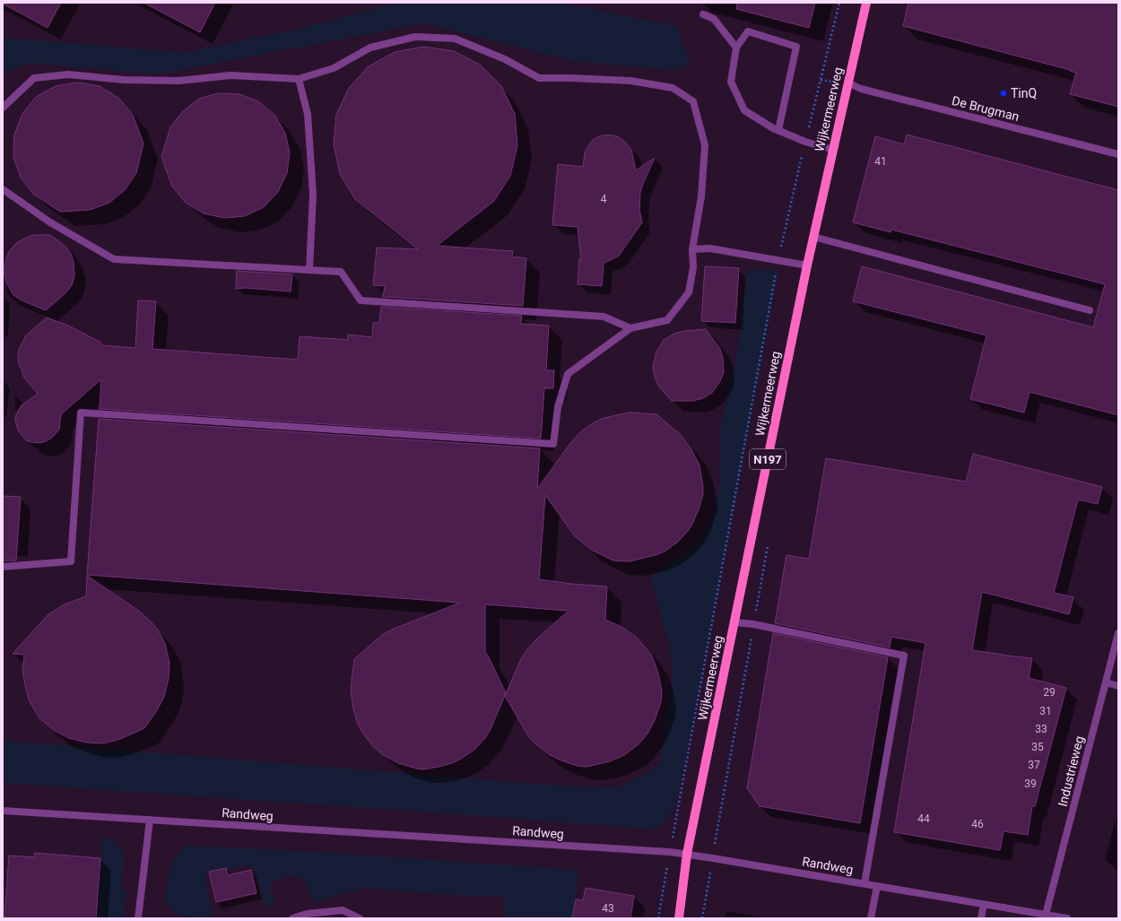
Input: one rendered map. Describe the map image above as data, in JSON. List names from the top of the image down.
{
  "streets": {
    "main road": ["Wijkermeerweg", "N197"],
    "street": ["De Brugman", "Industrieweg", "Randweg"]
  },
  "crossings": [
    ["De Brugman", "Wijkermeerweg"],
    ["Wijkermeerweg", "Randweg"],
    ["Industrieweg", "Randweg"]
  ],
  "places": ["TinQ"],
  "house_numbers": [
    "41",
    "4",
    "29",
    "31",
    "33",
    "35",
    "37",
    "39",
    "44",
    "46",
    "43"
  ]
}
